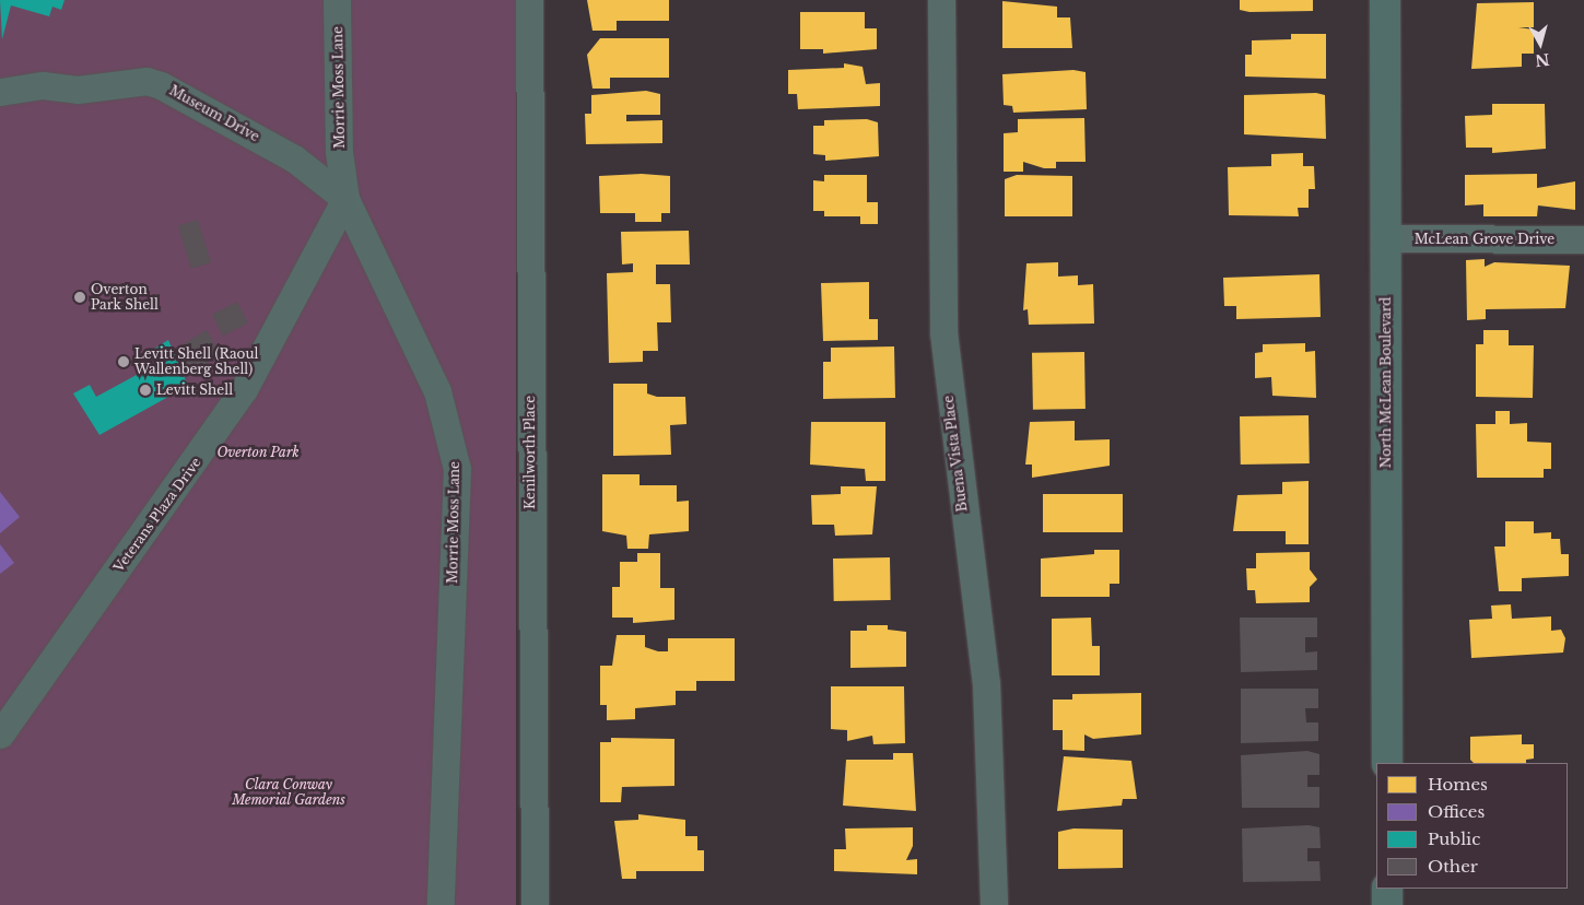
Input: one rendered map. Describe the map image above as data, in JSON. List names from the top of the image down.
{
  "streets": {
    "main road": ["North McLean Boulevard"],
    "street": [
      "Morrie Moss Lane",
      "Museum Drive",
      "McLean Grove Drive",
      "Kenilworth Place",
      "Buena Vista Place",
      "Veterans Plaza Drive"
    ]
  },
  "crossings": [
    ["Morrie Moss Lane", "Museum Drive"],
    ["Morrie Moss Lane", "Veterans Plaza Drive"],
    ["Museum Drive", "Veterans Plaza Drive"],
    ["McLean Grove Drive", "North McLean Boulevard"]
  ],
  "parks": ["Overton Park", "Clara Conway Memorial Gardens"],
  "places": ["Overton Park Shell", "Levitt Shell (Raoul Wallenberg Shell)", "Levitt Shell"],
  "legend": [
    "Homes",
    "Offices",
    "Public",
    "Other"
  ],
  "north": "bottom"
}
